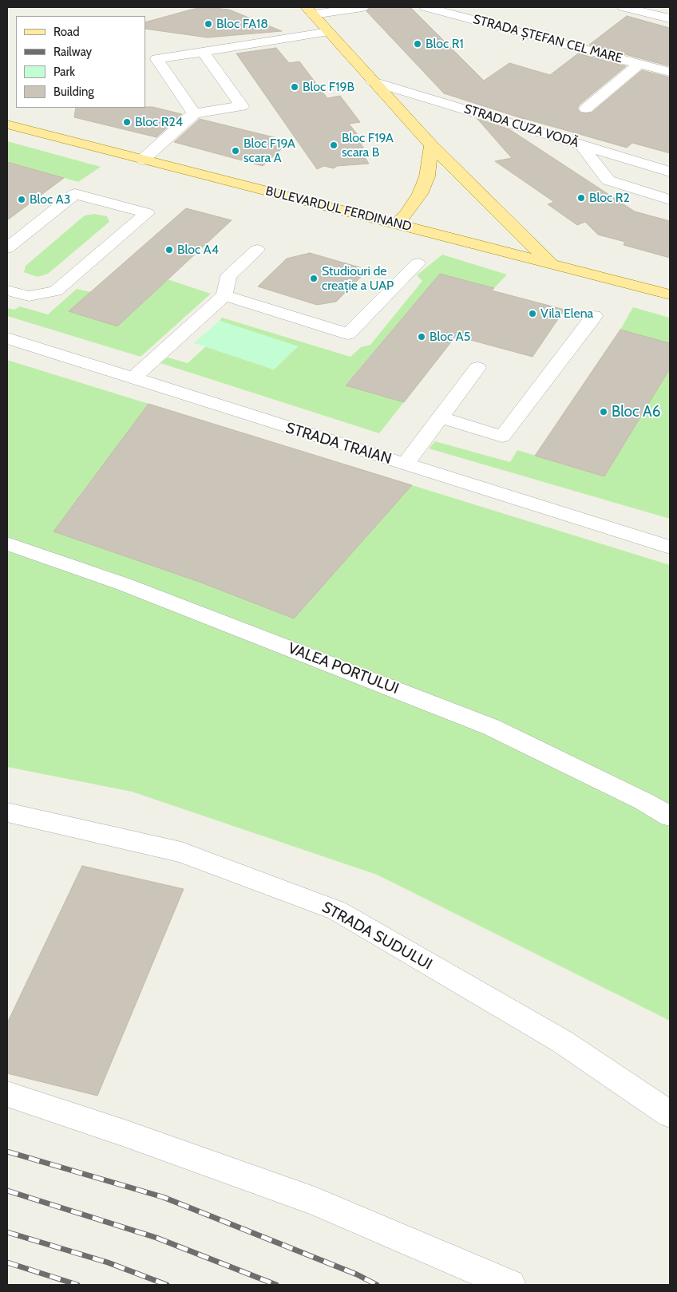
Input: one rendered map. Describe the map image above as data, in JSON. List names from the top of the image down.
{
  "streets": {
    "main road": ["BULEVARDUL FERDINAND"],
    "street": [
      "STRADA ȘTEFAN CEL MARE",
      "STRADA CUZA VODĂ",
      "STRADA TRAIAN",
      "VALEA PORTULUI",
      "STRADA SUDULUI"
    ]
  },
  "places": [
    "Bloc FA18",
    "Bloc R1",
    "Bloc F19B",
    "Bloc R24",
    "Bloc F19A scara B",
    "Bloc F19A scara A",
    "Bloc R2",
    "Bloc A3",
    "Bloc A4",
    "Studiouri de creație a UAP",
    "Vila Elena",
    "Bloc A5",
    "Bloc A6"
  ],
  "legend": [
    "Road",
    "Railway",
    "Park",
    "Building"
  ]
}
